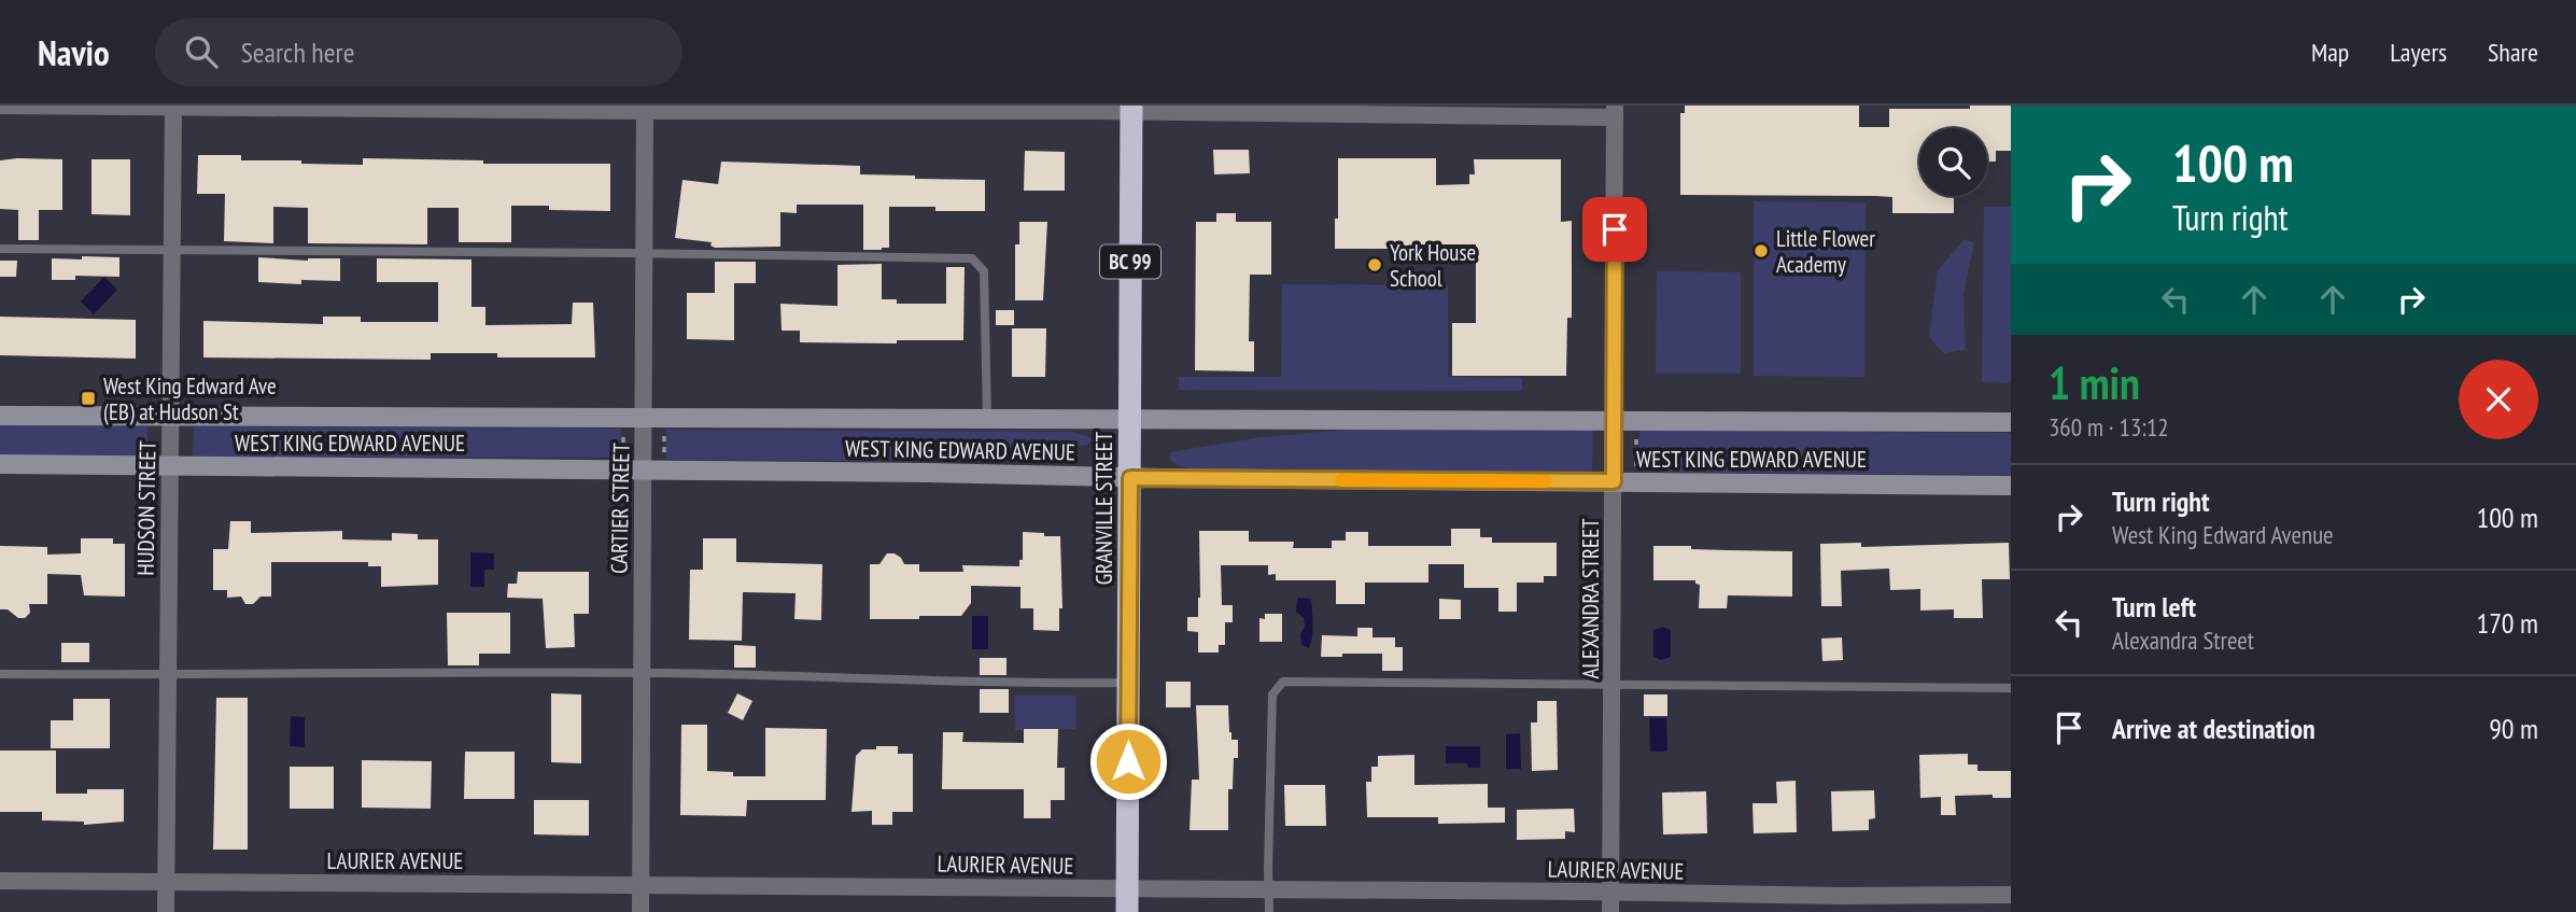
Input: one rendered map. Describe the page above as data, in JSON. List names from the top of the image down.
{
  "streets": {
    "highway": ["BC 99", "GRANVILLE STREET"],
    "main road": ["WEST KING EDWARD AVENUE"],
    "street": [
      "HUDSON STREET",
      "CARTIER STREET",
      "ALEXANDRA STREET",
      "LAURIER AVENUE"
    ]
  },
  "crossings": [
    ["WEST KING EDWARD AVENUE", "HUDSON STREET"],
    ["WEST KING EDWARD AVENUE", "CARTIER STREET"],
    ["WEST KING EDWARD AVENUE", "GRANVILLE STREET"],
    ["WEST KING EDWARD AVENUE", "ALEXANDRA STREET"],
    ["HUDSON STREET", "LAURIER AVENUE"],
    ["CARTIER STREET", "LAURIER AVENUE"],
    ["GRANVILLE STREET", "LAURIER AVENUE"],
    ["ALEXANDRA STREET", "LAURIER AVENUE"]
  ],
  "places": {
    "other": ["Little Flower Academy", "York House School"],
    "transit": ["West King Edward Ave (EB) at Hudson St"]
  },
  "page": {
    "header": "Navio",
    "search": "Search here",
    "nav": ["Map", "Layers", "Share"],
    "turn": ["100 m", "Turn right"],
    "heading": ["1 min", "360 m · 13:12"],
    "list": [
      {
        "name": "Turn right",
        "note": "West King Edward Avenue",
        "value": "100 m"
      },
      {
        "name": "Turn left",
        "note": "Alexandra Street",
        "value": "170 m"
      },
      {
        "name": "Arrive at destination",
        "value": "90 m"
      }
    ]
  }
}
